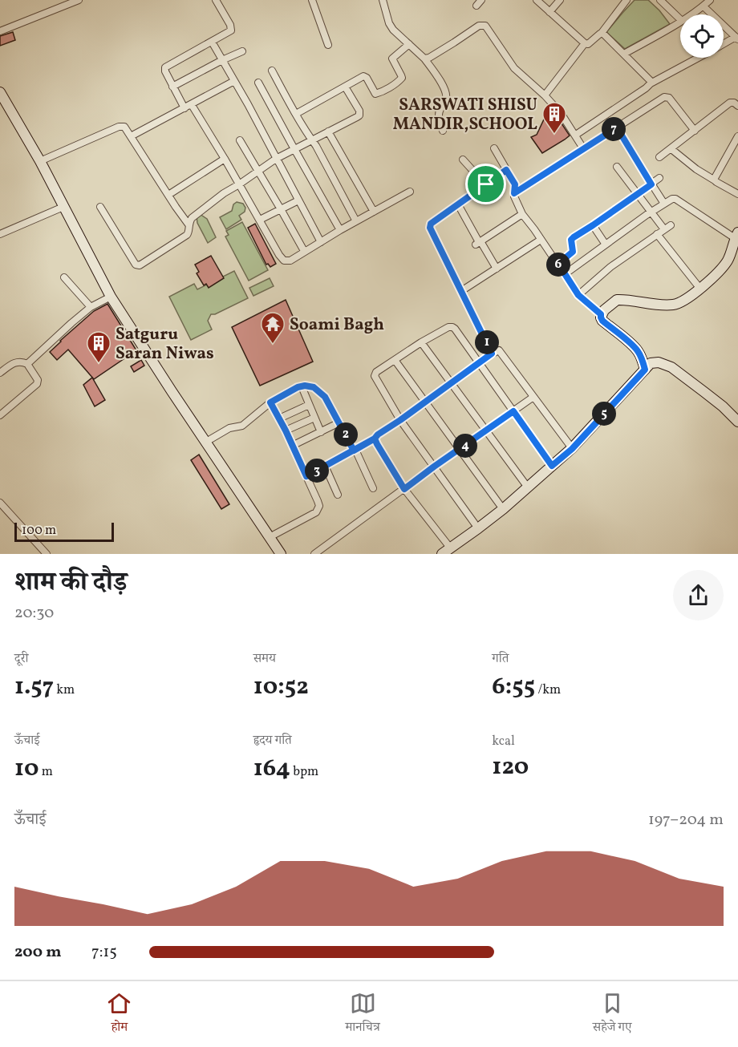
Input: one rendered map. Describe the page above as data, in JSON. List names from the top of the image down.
{
  "places": {
    "building": ["SARSWATI SHISU MANDIR,SCHOOL", "Satguru Saran Niwas"],
    "temple": ["Soami Bagh"]
  },
  "scale_bar": "100 m",
  "page": {
    "pins": [
      "7",
      "6",
      "1",
      "5",
      "2",
      "4",
      "3"
    ],
    "scale": "100 m",
    "heading": ["शाम की दौड़", "20:30"],
    "stats": [
      ["दूरी", "1.57 km"],
      ["समय", "10:52"],
      ["गति", "6:55 /km"],
      ["ऊँचाई", "10 m"],
      ["हृदय गति", "164 bpm"],
      ["kcal", "120"]
    ],
    "chart": ["ऊँचाई", "197–204 m"],
    "list": [
      {
        "name": "200 m",
        "note": "7:15"
      }
    ],
    "tabs": ["होम", "मानचित्र", "सहेजे गए"]
  }
}
